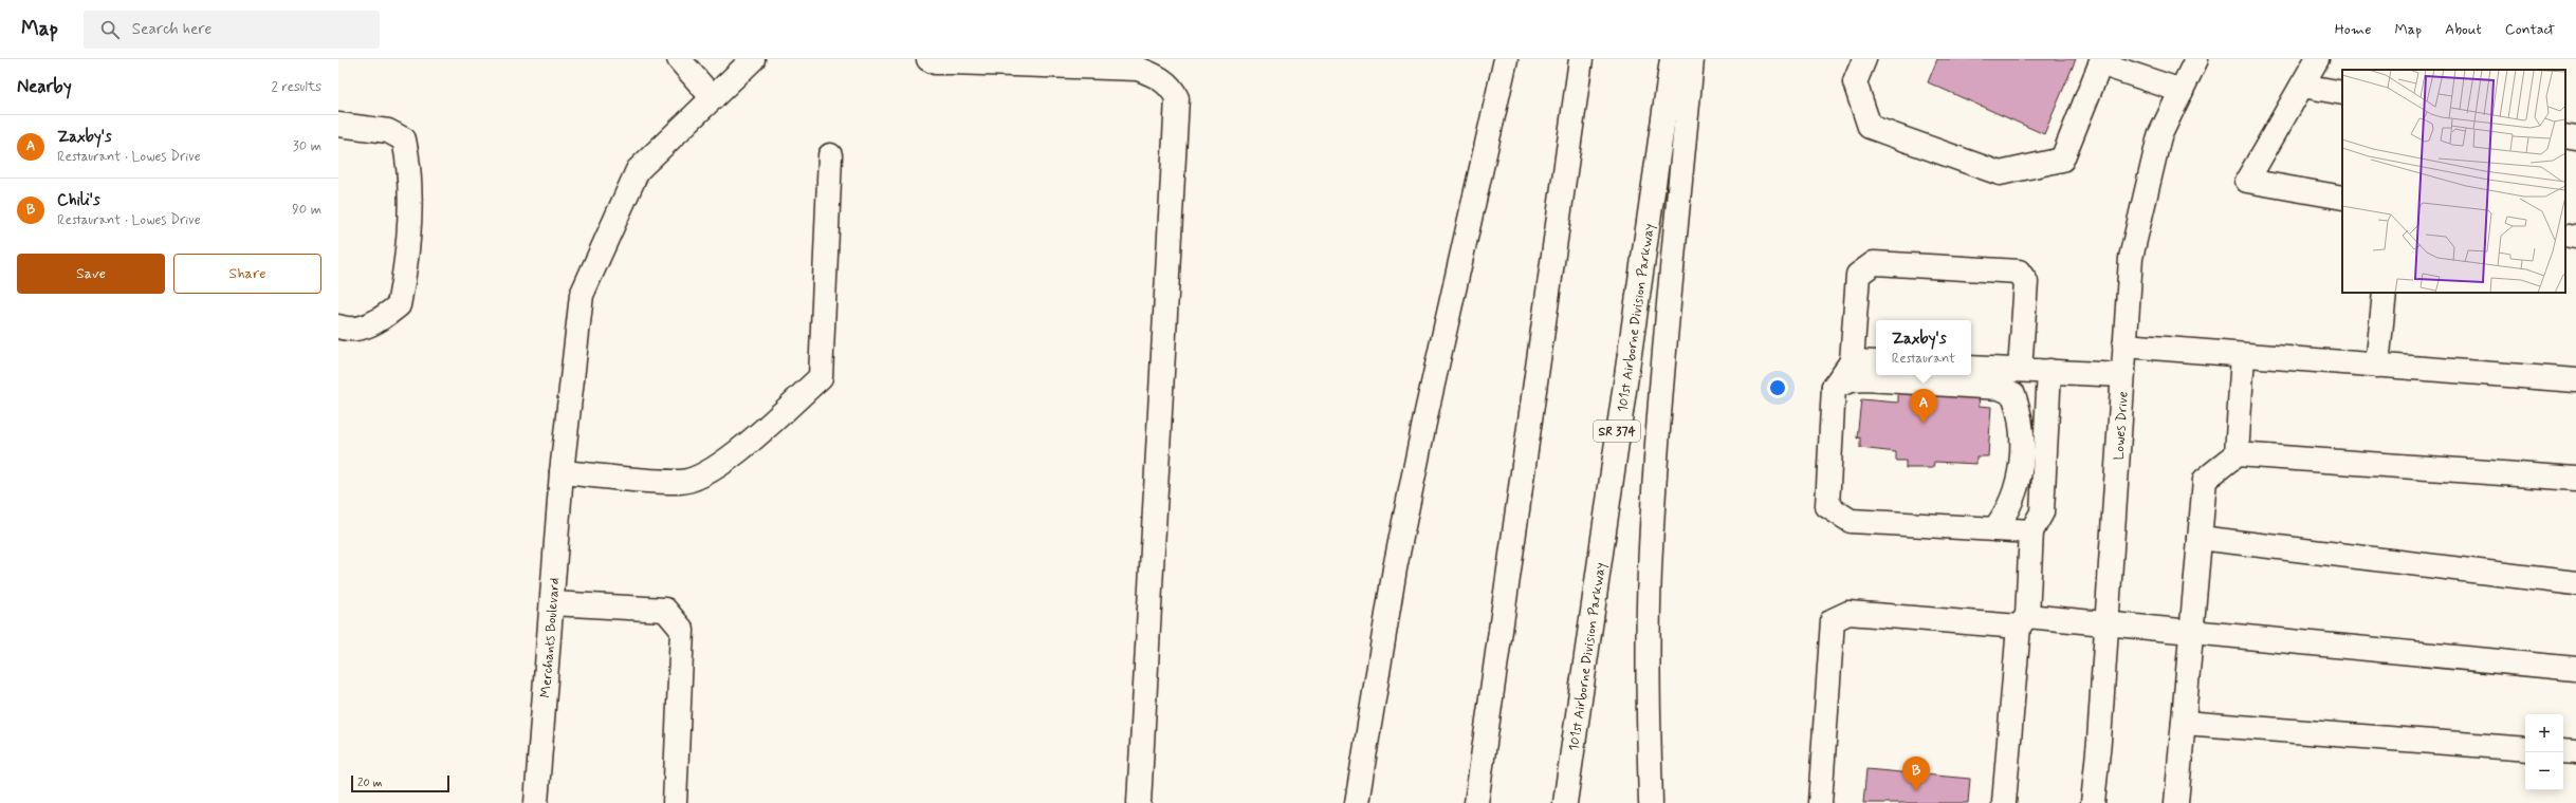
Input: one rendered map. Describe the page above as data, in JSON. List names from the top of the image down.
{
  "streets": {
    "main road": [
      "101st Airborne Division Parkway",
      "Lowes Drive",
      "SR 374",
      "Merchants Boulevard"
    ]
  },
  "scale_bar": "20 m",
  "page": {
    "header": "Map",
    "search": "Search here",
    "nav": [
      "Home",
      "Map",
      "About",
      "Contact"
    ],
    "heading": ["Nearby", "2 results"],
    "list": [
      {
        "mark": "A",
        "name": "Zaxby's",
        "note": "Restaurant · Lowes Drive",
        "value": "30 m"
      },
      {
        "mark": "B",
        "name": "Chili's",
        "note": "Restaurant · Lowes Drive",
        "value": "90 m"
      }
    ],
    "buttons": ["Save", "Share"],
    "popup": ["Zaxby's", "Restaurant"],
    "pins": ["A", "B"],
    "map_buttons": ["+", "−"],
    "scale": "20 m"
  }
}
